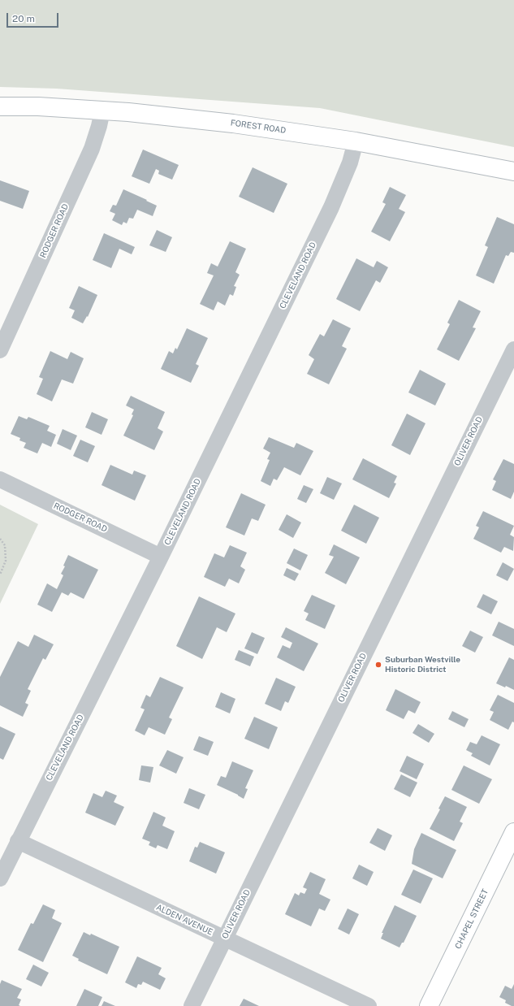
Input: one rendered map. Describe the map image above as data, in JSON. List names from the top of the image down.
{
  "streets": {
    "main road": ["FOREST ROAD", "CHAPEL STREET"],
    "street": [
      "RODGER ROAD",
      "CLEVELAND ROAD",
      "OLIVER ROAD",
      "ALDEN AVENUE"
    ]
  },
  "crossings": [
    ["FOREST ROAD", "RODGER ROAD"],
    ["FOREST ROAD", "CLEVELAND ROAD"],
    ["RODGER ROAD", "CLEVELAND ROAD"],
    ["CLEVELAND ROAD", "ALDEN AVENUE"],
    ["OLIVER ROAD", "ALDEN AVENUE"]
  ],
  "places": ["Suburban Westville Historic District"],
  "scale_bar": "20 m"
}
